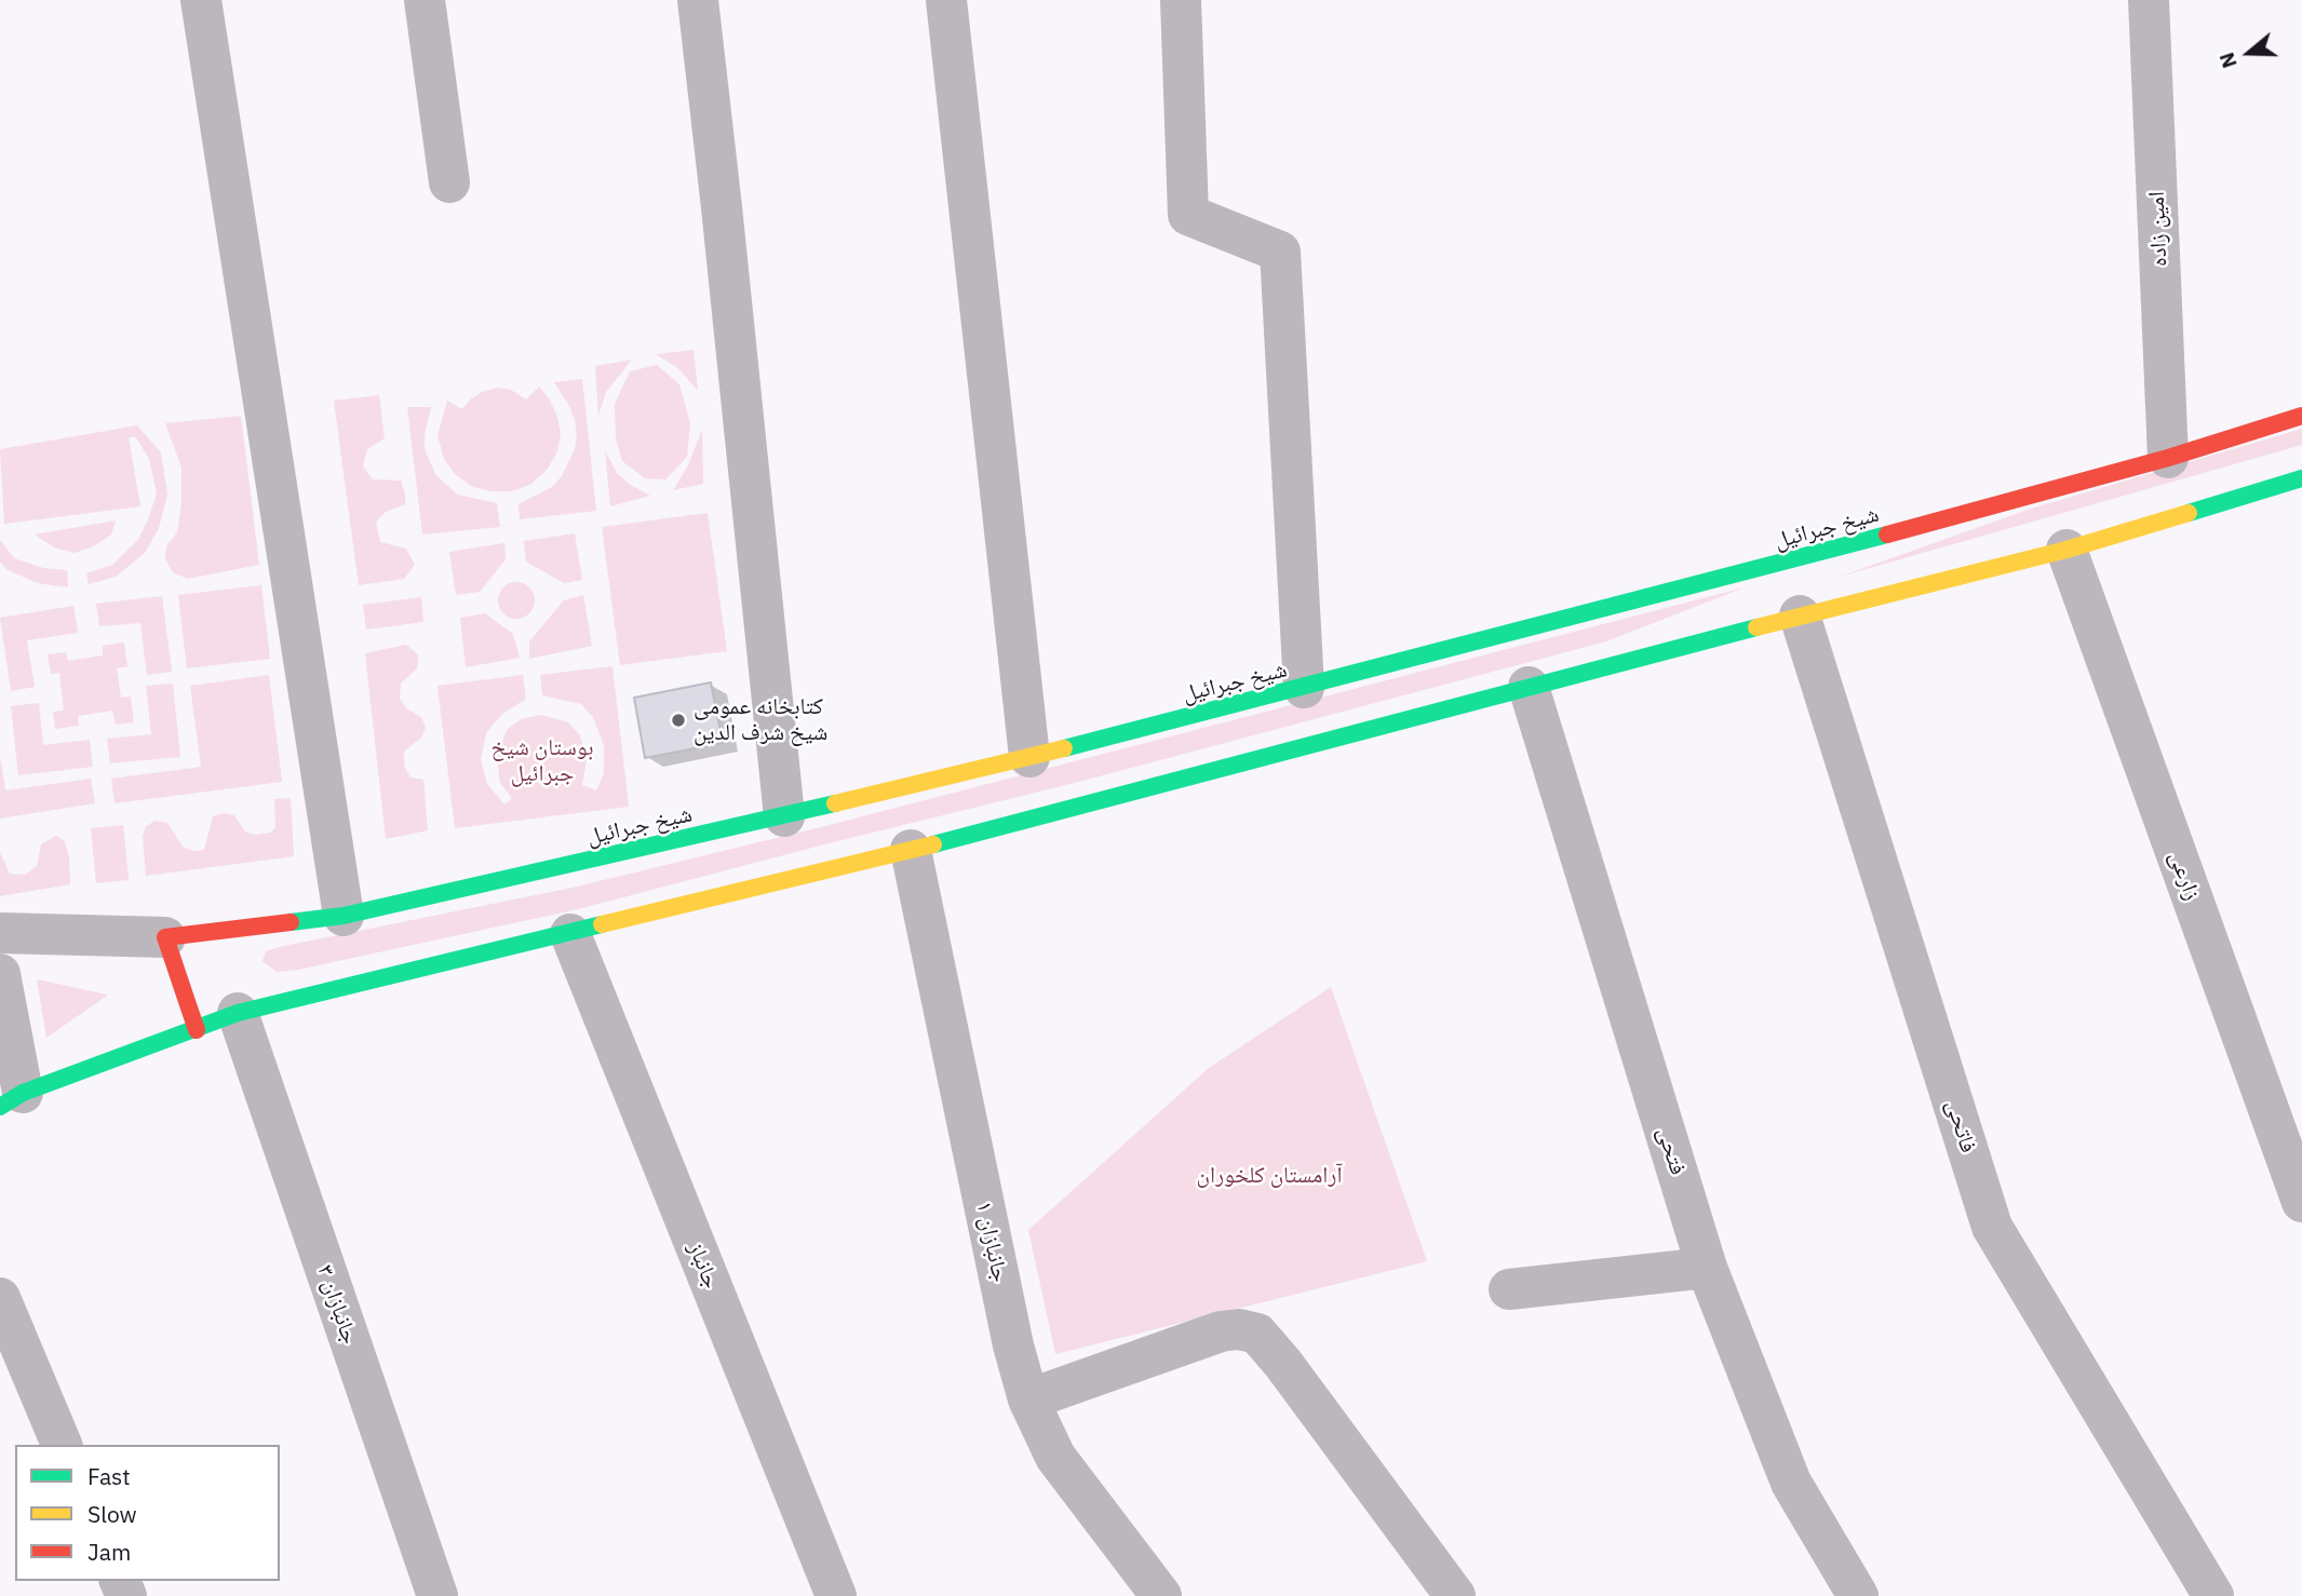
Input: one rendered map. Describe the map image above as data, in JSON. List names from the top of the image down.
{
  "streets": {
    "street": [
      "امین زاده",
      "شیخ جبرائیل",
      "زارعی",
      "فاتحی",
      "فتحی",
      "جانبازان ۱",
      "جانباز",
      "جانبازان ۳"
    ]
  },
  "crossings": [
    ["امین زاده", "شیخ جبرائیل"]
  ],
  "parks": ["بوستان شیخ جبرائیل", "آرامستان کلخوران"],
  "places": ["کتابخانه عمومی شیخ شرف الدین"],
  "legend": ["Fast", "Slow", "Jam"],
  "north": "left"
}
